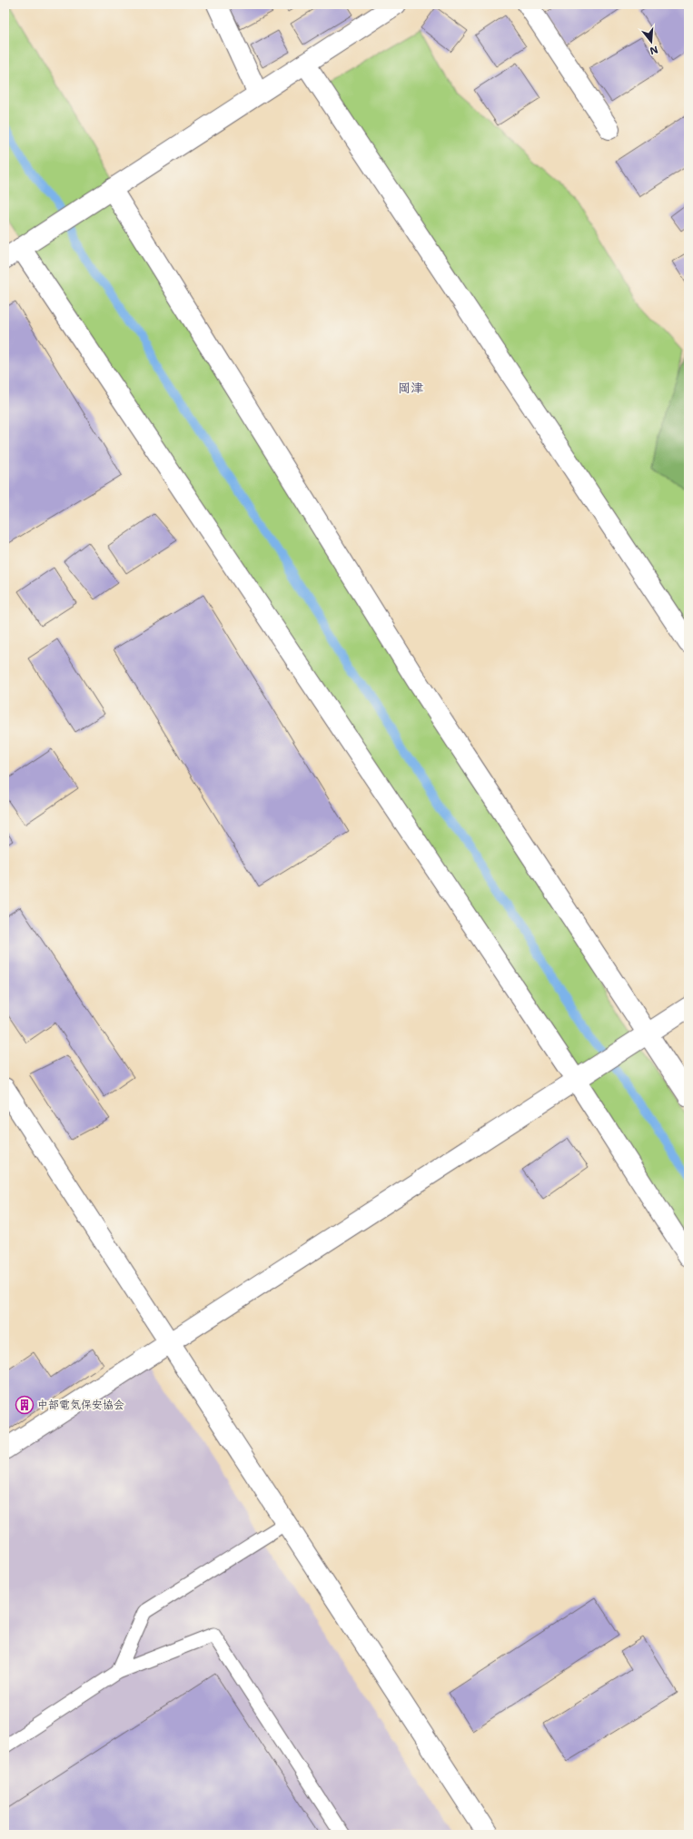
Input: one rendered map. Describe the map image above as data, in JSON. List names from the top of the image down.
{
  "districts": ["岡津"],
  "places": {
    "building": ["中部電気保安協会"]
  },
  "north": "bottom"
}
